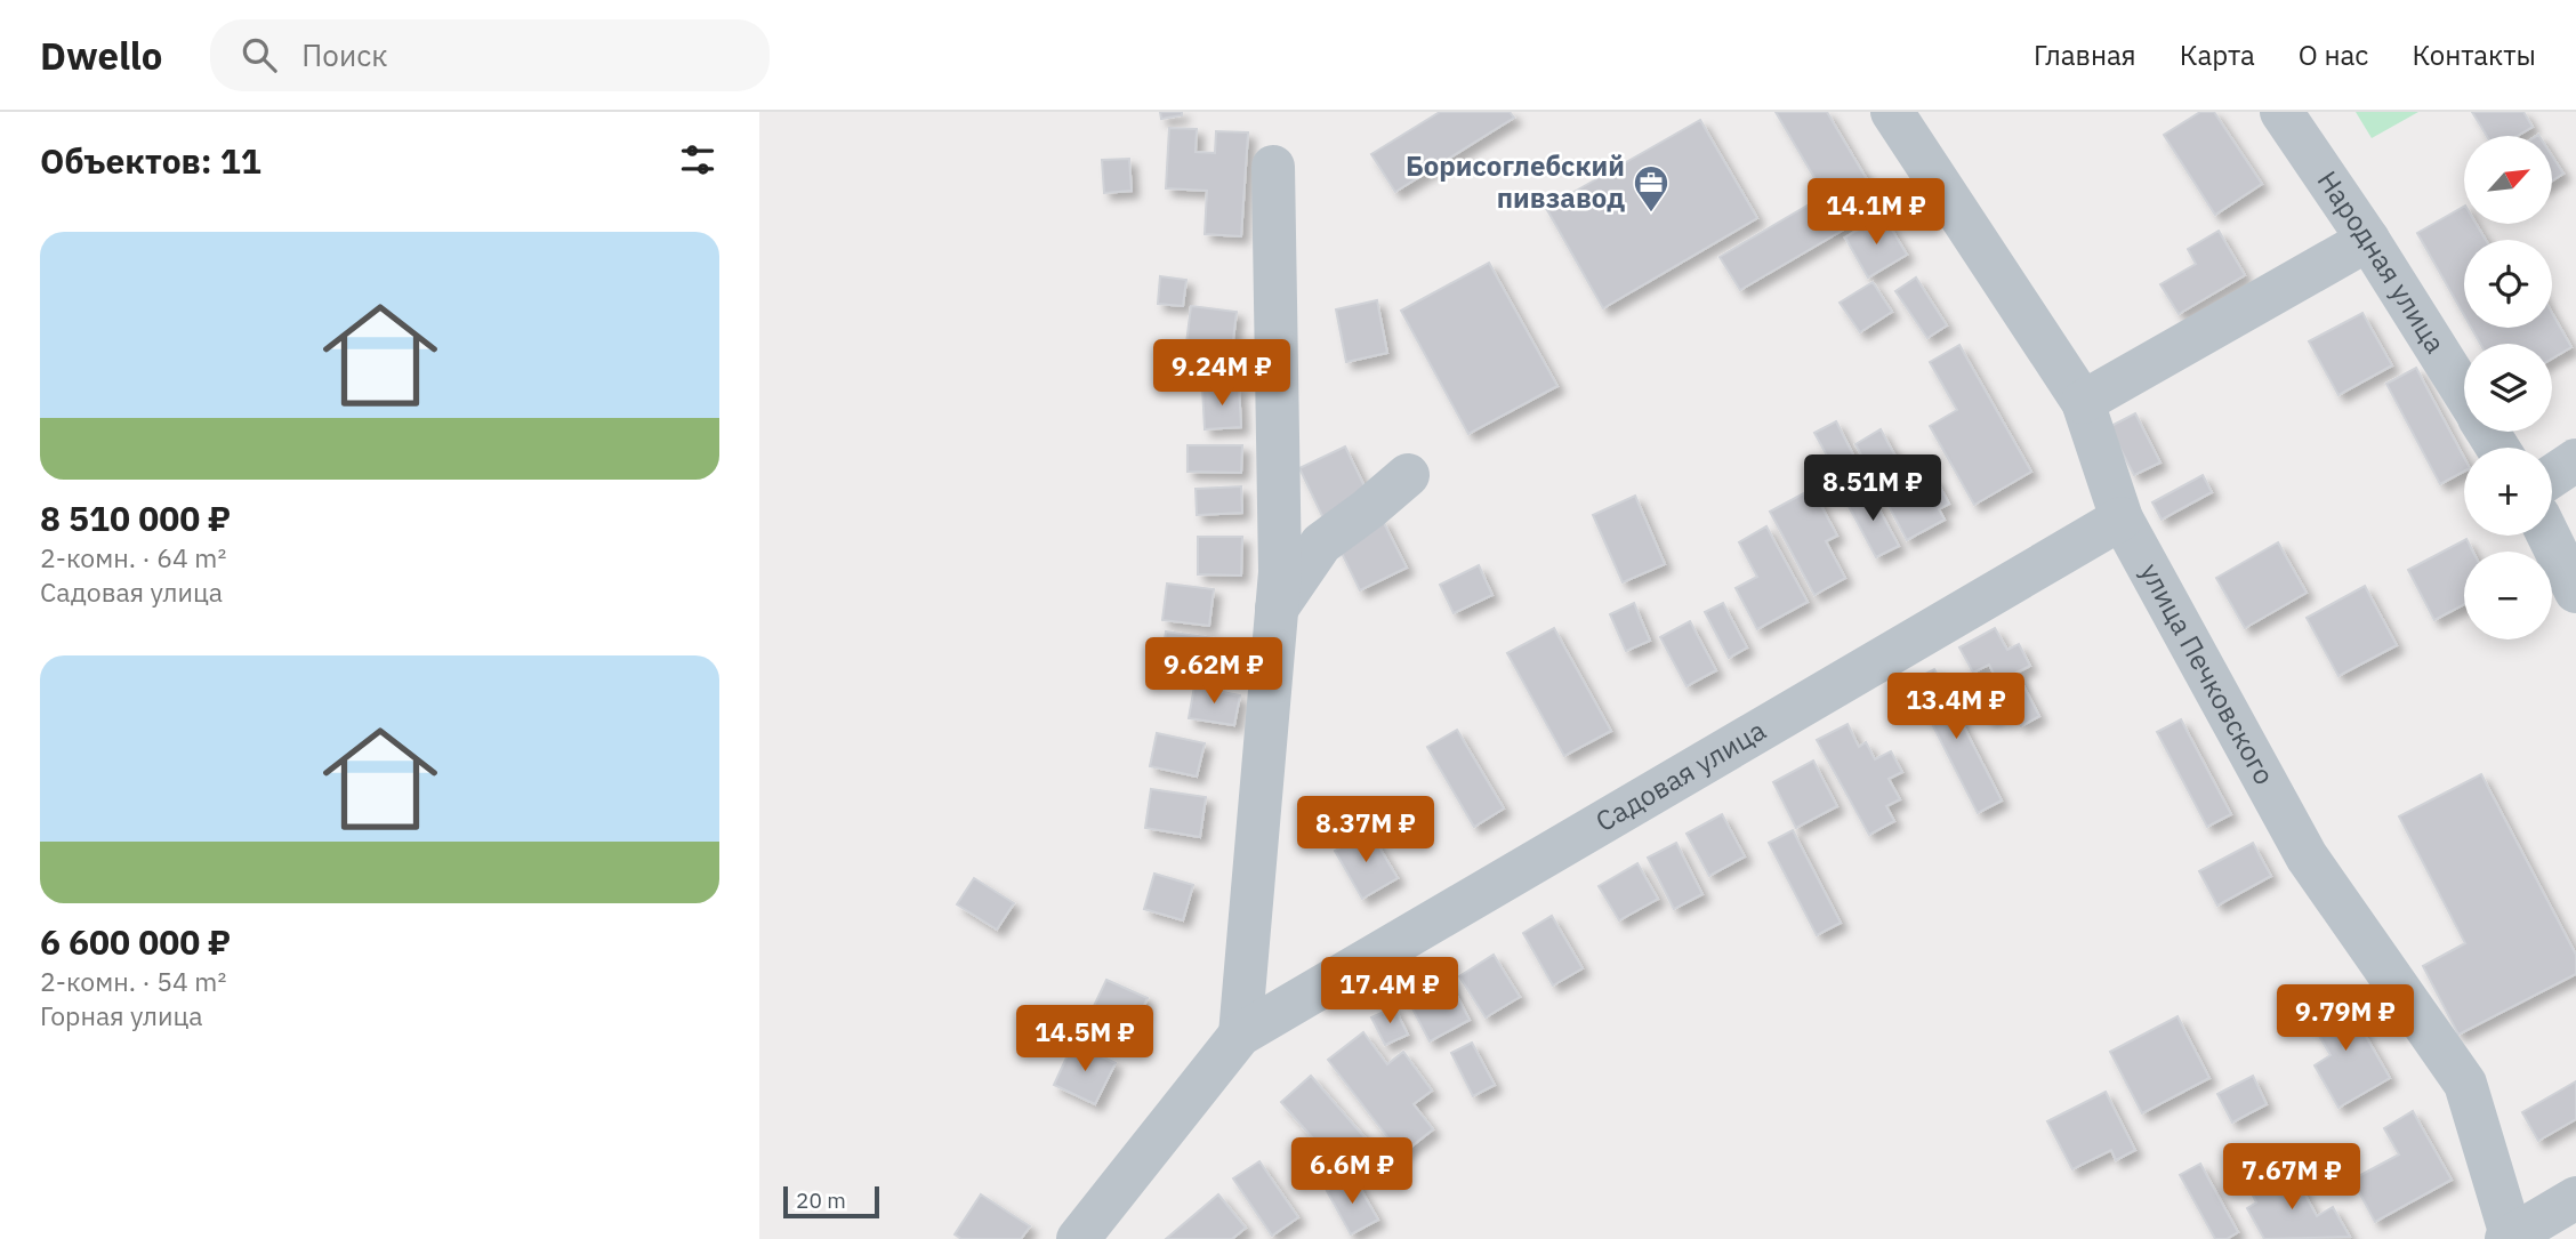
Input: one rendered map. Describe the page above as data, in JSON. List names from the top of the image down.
{
  "streets": {
    "street": ["Народная улица", "улица Печковского", "Садовая улица"]
  },
  "crossings": [
    ["улица Печковского", "Садовая улица"]
  ],
  "places": {
    "office": ["Борисоглебский пивзавод"]
  },
  "scale_bar": "20 m",
  "north": "top right",
  "page": {
    "header": "Dwello",
    "search": "Поиск",
    "nav": [
      "Главная",
      "Карта",
      "О нас",
      "Контакты"
    ],
    "heading": "Объектов: 11",
    "map_buttons": ["+", "−"],
    "price": [
      "14.1M ₽",
      "9.24M ₽",
      "8.51M ₽",
      "9.62M ₽",
      "13.4M ₽",
      "8.37M ₽",
      "17.4M ₽",
      "9.79M ₽",
      "14.5M ₽",
      "6.6M ₽",
      "7.67M ₽"
    ],
    "list": [
      {
        "name": "8 510 000 ₽",
        "note": "2-комн. · 64 m² · Садовая улица"
      },
      {
        "name": "6 600 000 ₽",
        "note": "2-комн. · 54 m² · Горная улица"
      }
    ],
    "scale": "20 m"
  }
}
